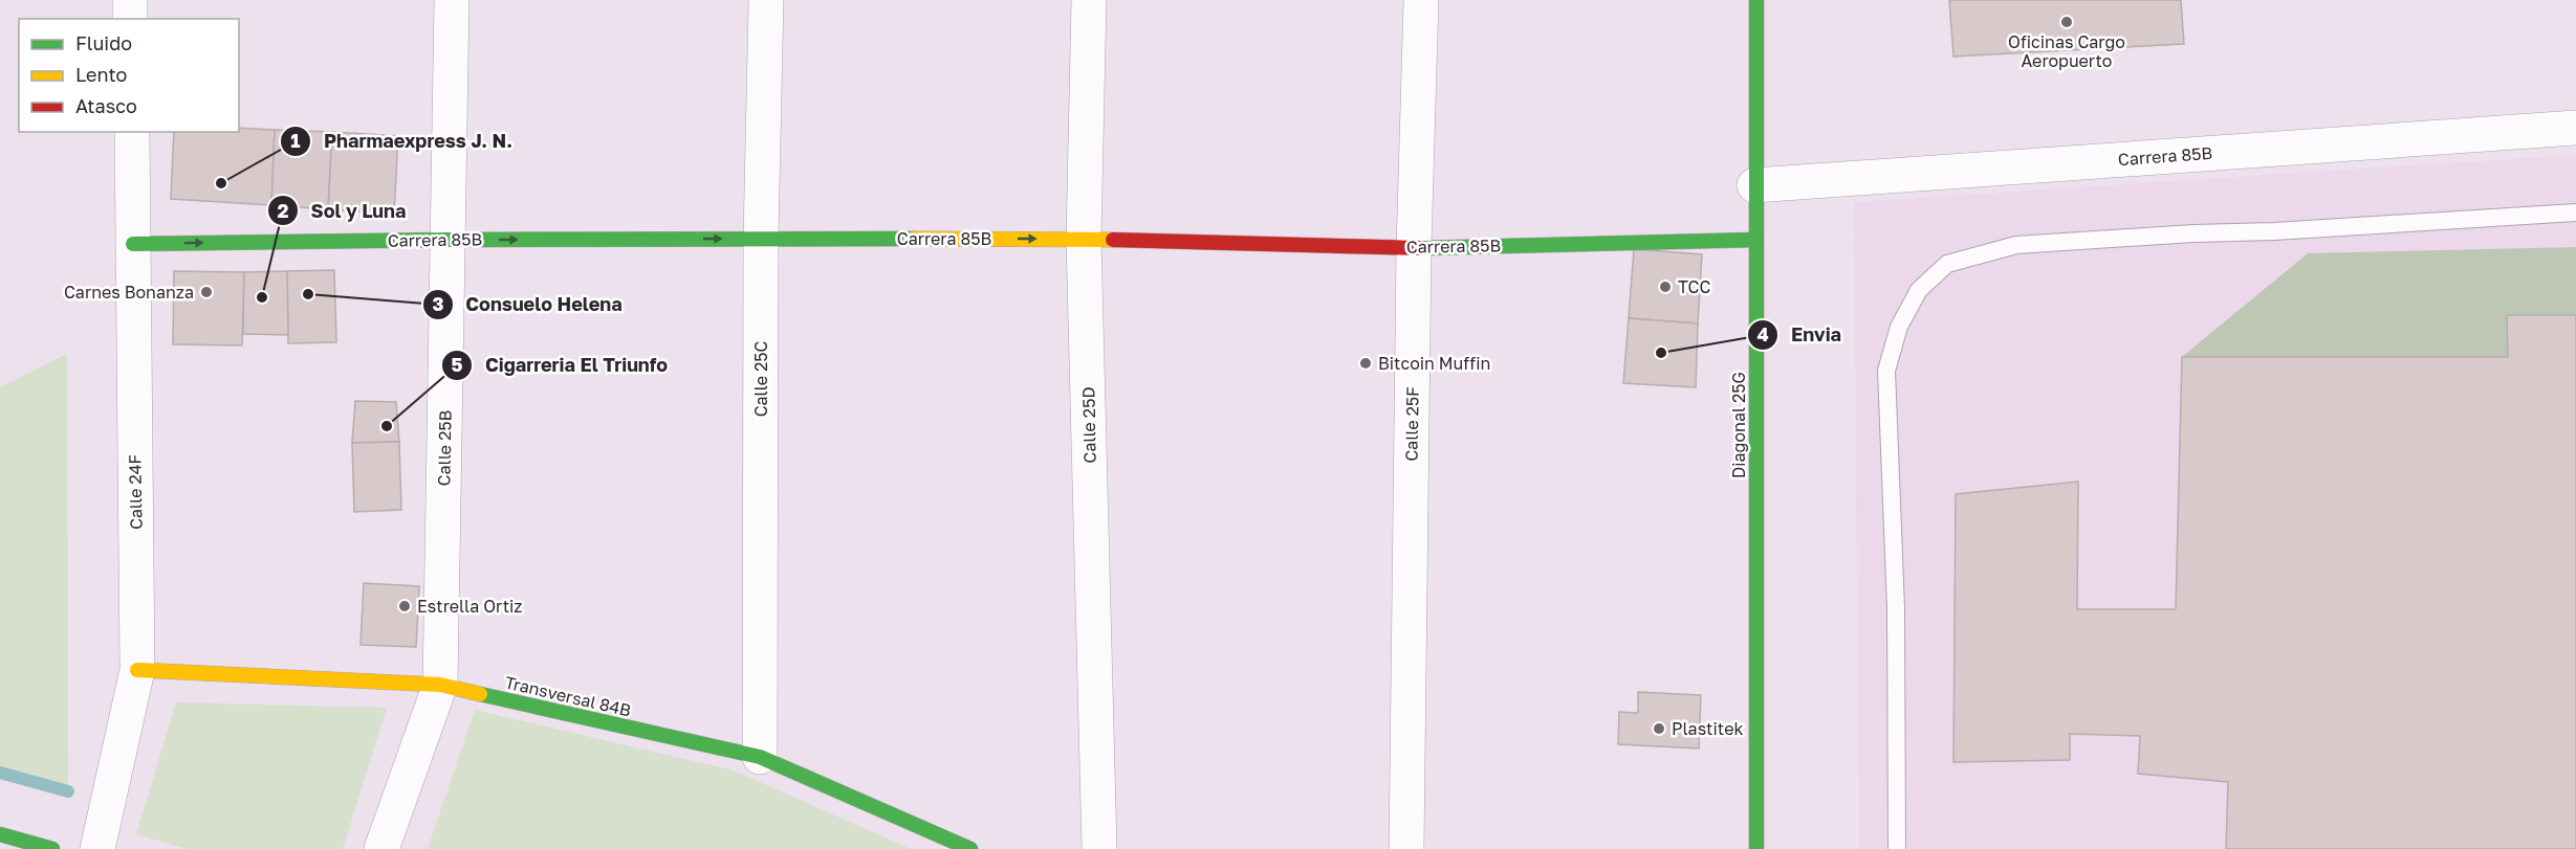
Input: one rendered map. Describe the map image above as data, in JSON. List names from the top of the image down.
{
  "streets": {
    "street": [
      "Carrera 85B",
      "Calle 25C",
      "Calle 25F",
      "Calle 25D",
      "Diagonal 25G",
      "Calle 25B",
      "Calle 24F",
      "Transversal 84B"
    ]
  },
  "crossings": [
    ["Carrera 85B", "Calle 25C"],
    ["Carrera 85B", "Calle 25F"],
    ["Carrera 85B", "Calle 25D"],
    ["Carrera 85B", "Diagonal 25G"],
    ["Carrera 85B", "Calle 25B"],
    ["Carrera 85B", "Calle 24F"],
    ["Calle 25C", "Transversal 84B"],
    ["Calle 25B", "Transversal 84B"],
    ["Calle 24F", "Transversal 84B"]
  ],
  "one_way": ["Carrera 85B"],
  "places": [
    "Oficinas Cargo Aeropuerto",
    "Pharmaexpress J. N.",
    "TCC",
    "Carnes Bonanza",
    "Consuelo Helena",
    "Sol y Luna",
    "Envia",
    "Bitcoin Muffin",
    "Cigarreria El Triunfo",
    "Estrella Ortiz",
    "Plastitek"
  ],
  "legend": ["Fluido", "Lento", "Atasco"]
}
